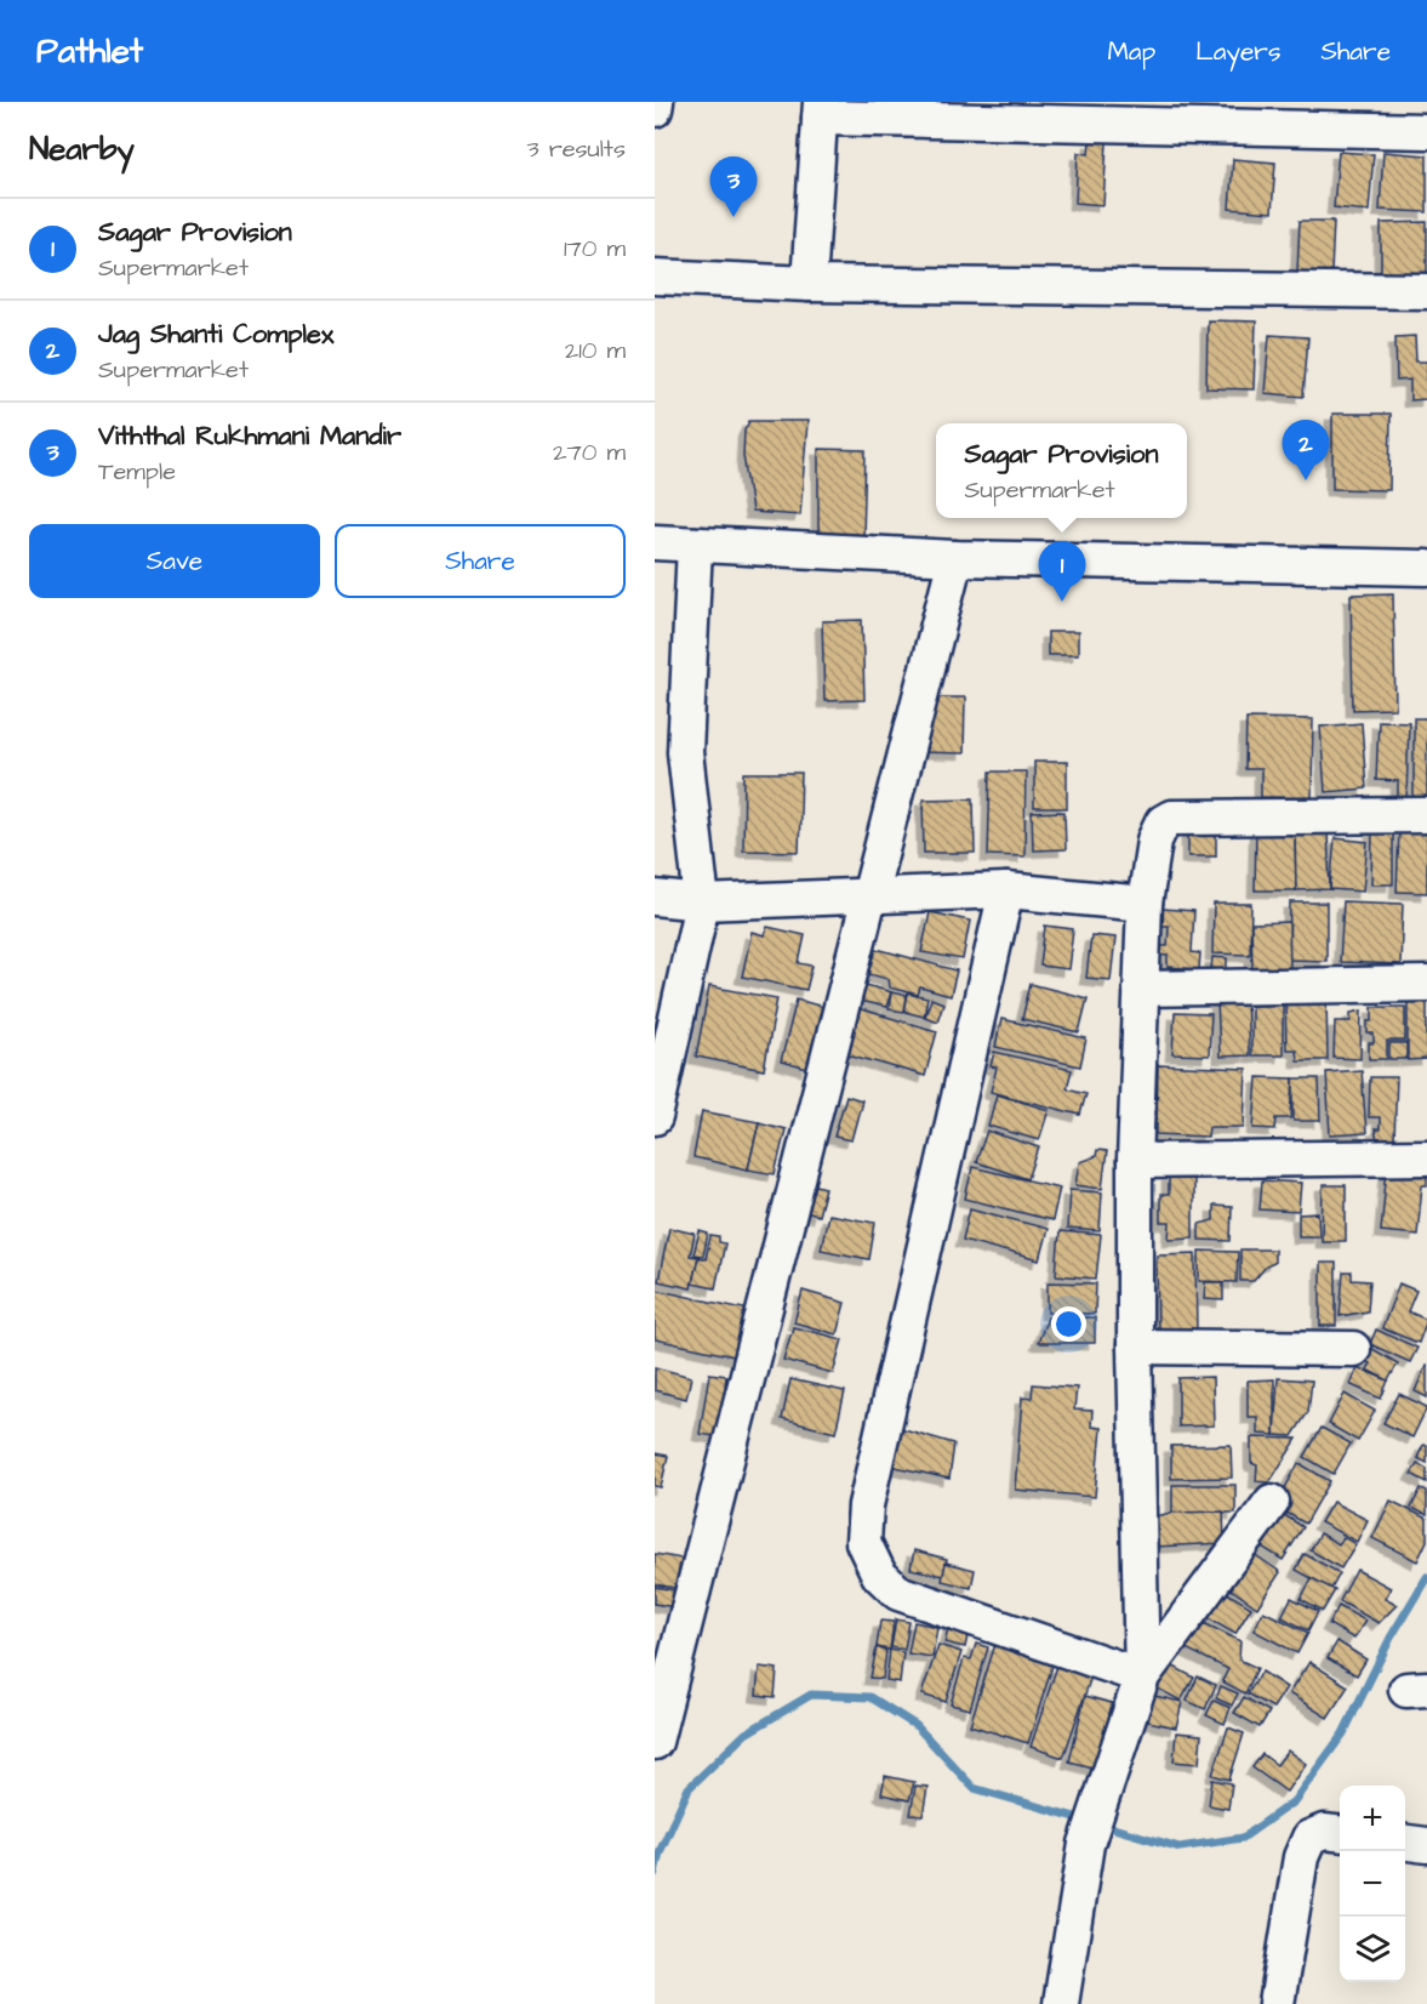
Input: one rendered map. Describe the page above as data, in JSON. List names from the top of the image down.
{
  "page": {
    "header": "Pathlet",
    "nav": ["Map", "Layers", "Share"],
    "heading": ["Nearby", "3 results"],
    "pins": ["3", "2", "1"],
    "list": [
      {
        "mark": "1",
        "name": "Sagar Provision",
        "note": "Supermarket",
        "value": "170 m"
      },
      {
        "mark": "2",
        "name": "Jag Shanti Complex",
        "note": "Supermarket",
        "value": "210 m"
      },
      {
        "mark": "3",
        "name": "Viththal Rukhmani Mandir",
        "note": "Temple",
        "value": "270 m"
      }
    ],
    "popup": ["Sagar Provision", "Supermarket"],
    "buttons": ["Save", "Share"],
    "map_buttons": ["+", "−"]
  }
}
